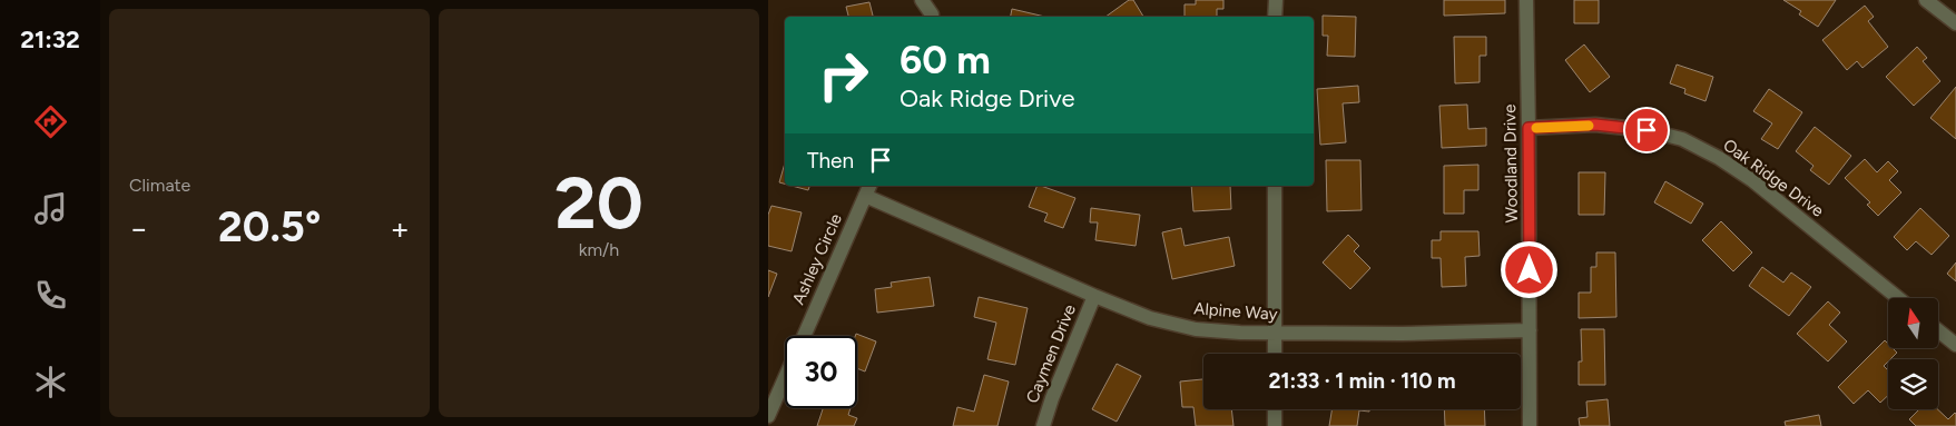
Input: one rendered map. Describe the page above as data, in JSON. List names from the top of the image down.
{
  "streets": {
    "street": [
      "Woodland Drive",
      "Oak Ridge Drive",
      "Ashley Circle",
      "Alpine Way",
      "Caymen Drive"
    ]
  },
  "crossings": [
    ["Woodland Drive", "Oak Ridge Drive"],
    ["Woodland Drive", "Alpine Way"],
    ["Ashley Circle", "Alpine Way"],
    ["Alpine Way", "Caymen Drive"]
  ],
  "north": "top",
  "page": {
    "tabs": "21:32",
    "tile": [
      "Climate",
      ["20", "km/h"]
    ],
    "turn": ["60 m", "Oak Ridge Drive"],
    "then": "Then",
    "heat": ["−", "20.5°", "+"],
    "limit": "30",
    "trip": "21:33 · 1 min · 110 m"
  }
}
